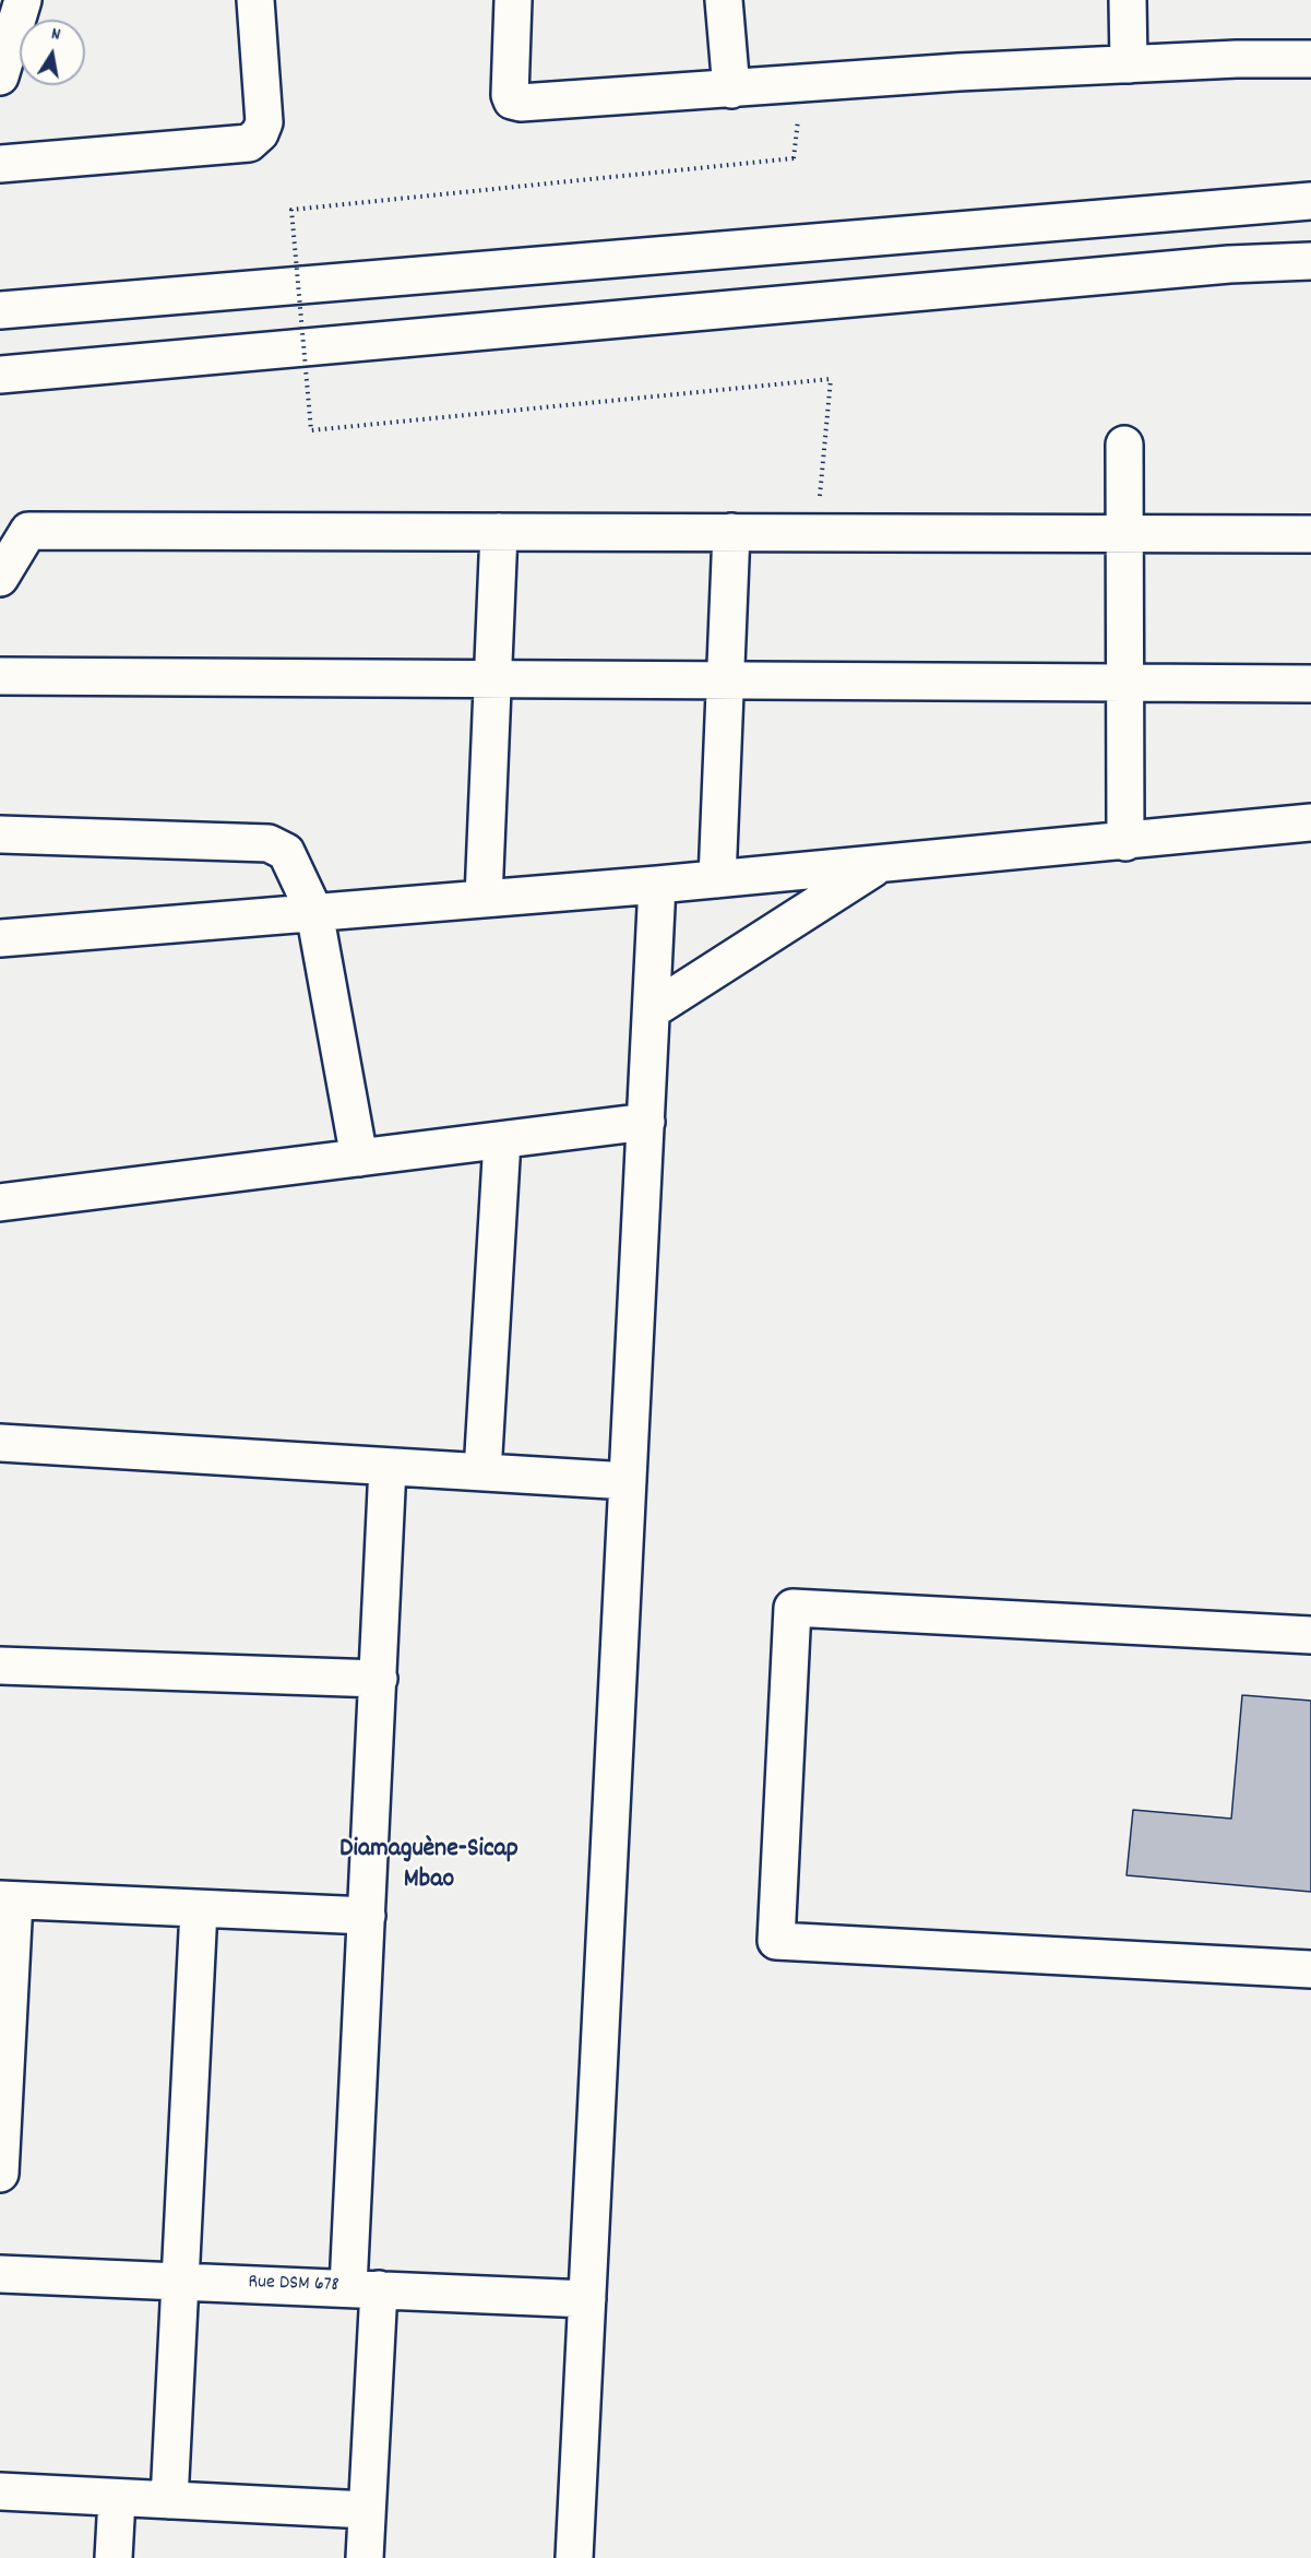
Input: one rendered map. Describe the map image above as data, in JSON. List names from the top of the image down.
{
  "streets": {
    "main road": ["Rue DSM 678"]
  },
  "districts": ["Diamaguène-Sicap Mbao"],
  "north": "top"
}
